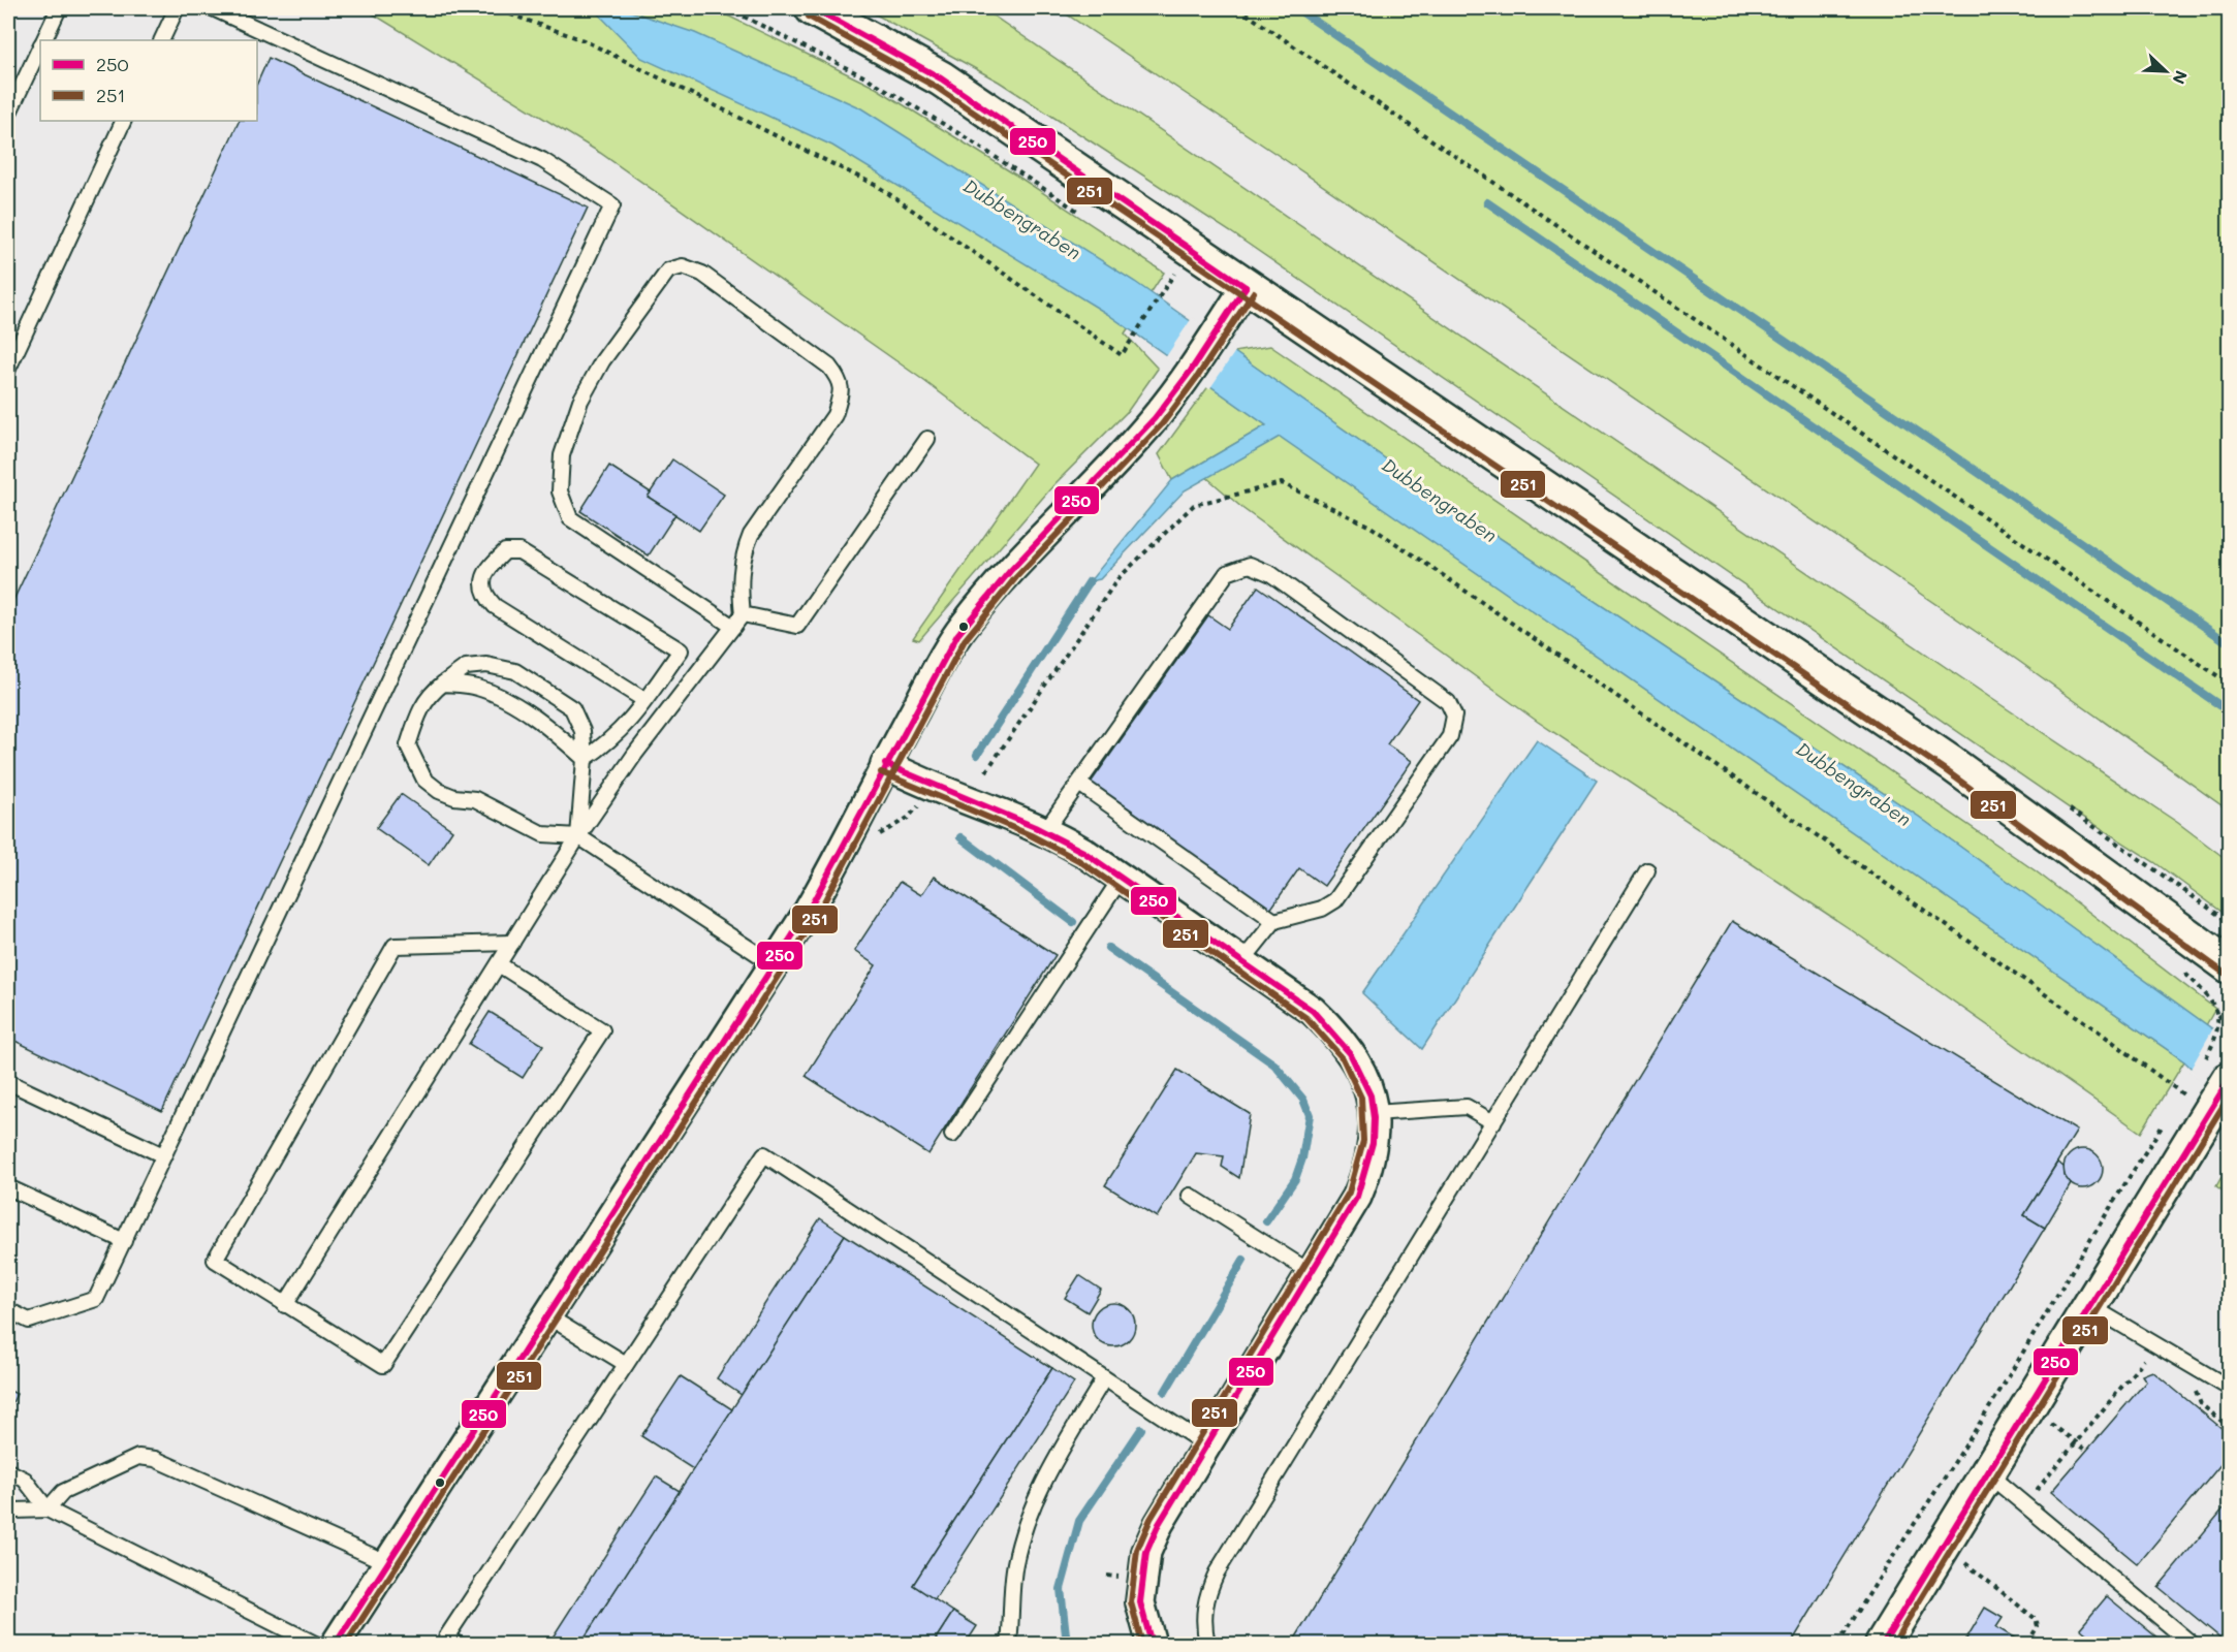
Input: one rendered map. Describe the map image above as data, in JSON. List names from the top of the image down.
{
  "water": ["Dubbengraben"],
  "lines": ["transit line 250", "transit line 251"],
  "legend": ["250", "251"],
  "north": "bottom right"
}
